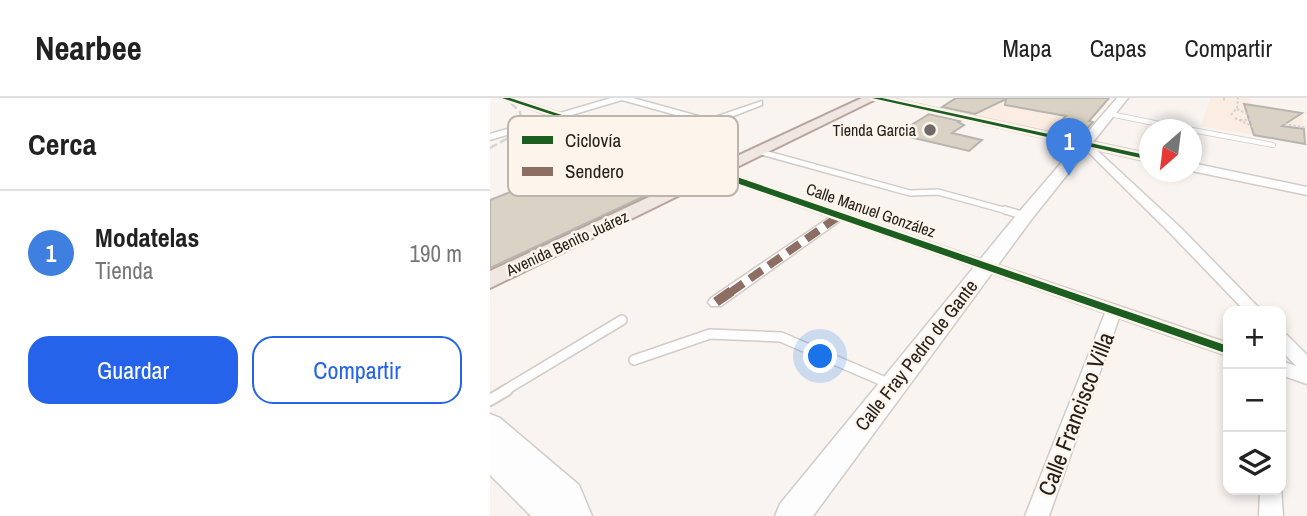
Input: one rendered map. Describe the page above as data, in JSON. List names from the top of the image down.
{
  "streets": {
    "main road": ["Avenida Benito Juárez", "Calle Fray Pedro de Gante"],
    "street": ["Calle Manuel González", "Calle Francisco Villa"]
  },
  "crossings": [
    ["Calle Manuel González", "Calle Fray Pedro de Gante"],
    ["Calle Manuel González", "Calle Francisco Villa"]
  ],
  "places": ["Tienda Garcia"],
  "legend": ["Ciclovía", "Sendero"],
  "north": "bottom left",
  "page": {
    "header": "Nearbee",
    "nav": ["Mapa", "Capas", "Compartir"],
    "heading": "Cerca",
    "pins": "1",
    "list": [
      {
        "mark": "1",
        "name": "Modatelas",
        "note": "Tienda",
        "value": "190 m"
      }
    ],
    "map_buttons": ["+", "−"],
    "buttons": ["Guardar", "Compartir"]
  }
}
